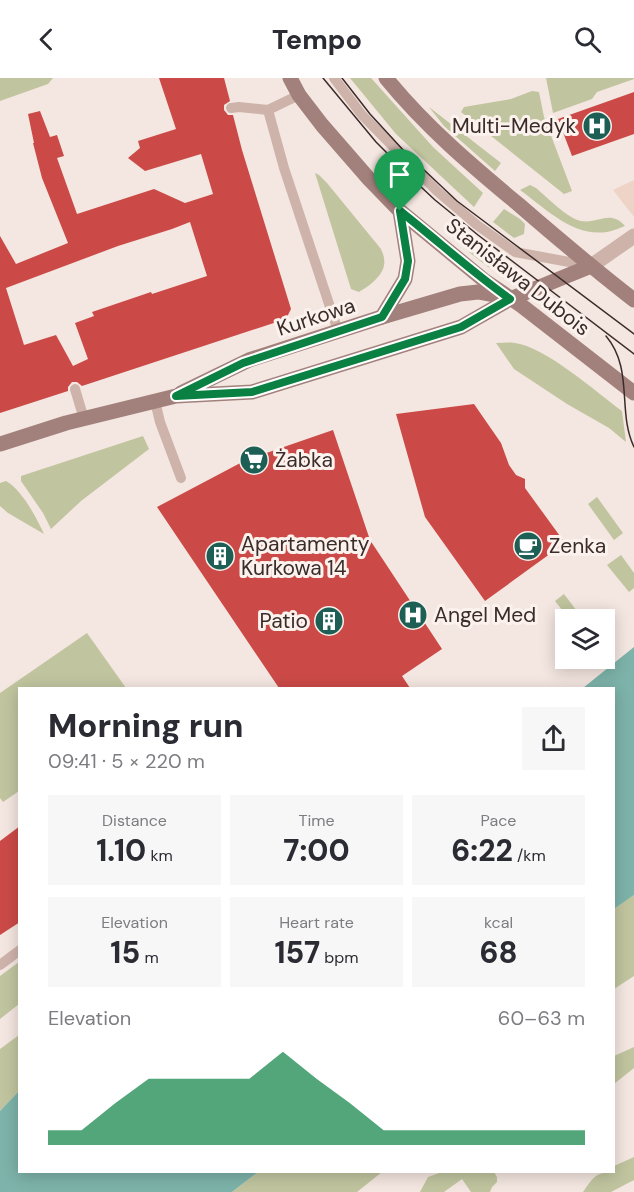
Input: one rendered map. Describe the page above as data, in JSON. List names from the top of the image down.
{
  "streets": {
    "main road": ["Stanisława Dubois", "Kurkowa"]
  },
  "crossings": [
    ["Stanisława Dubois", "Kurkowa"]
  ],
  "places": {
    "hospital": ["Multi-Medyk", "Angel Med"],
    "supermarket": ["Żabka"],
    "cafe": ["Zenka"],
    "building": ["Apartamenty Kurkowa 14", "Patio"]
  },
  "page": {
    "header": "Tempo",
    "heading": ["Morning run", "09:41 · 5 × 220 m"],
    "stats": [
      ["Distance", "1.10 km"],
      ["Time", "7:00"],
      ["Pace", "6:22 /km"],
      ["Elevation", "15 m"],
      ["Heart rate", "157 bpm"],
      ["kcal", "68"]
    ],
    "chart": ["Elevation", "60–63 m"]
  }
}
